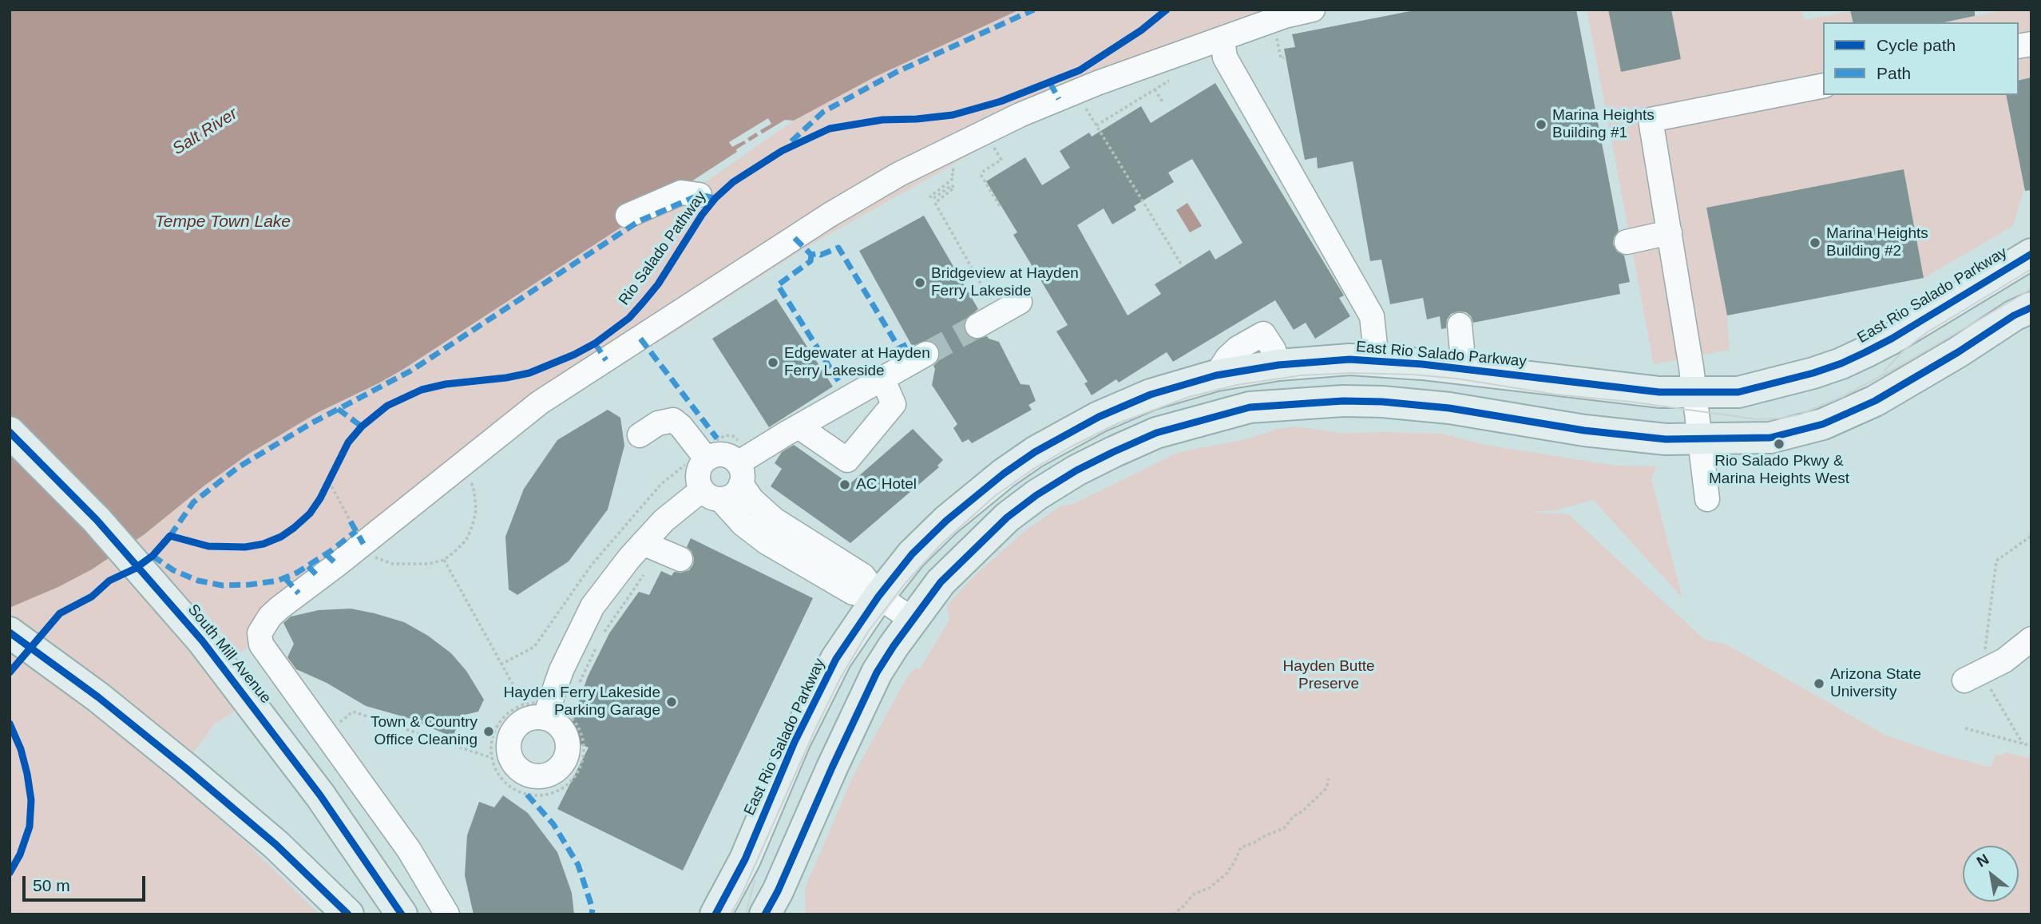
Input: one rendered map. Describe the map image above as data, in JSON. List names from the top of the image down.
{
  "streets": {
    "main road": ["East Rio Salado Parkway", "South Mill Avenue"],
    "cycle path": ["Rio Salado Pathway"]
  },
  "water": ["Salt River", "Tempe Town Lake"],
  "parks": ["Hayden Butte Preserve"],
  "places": [
    "Marina Heights Building #1",
    "Marina Heights Building #2",
    "Bridgeview at Hayden Ferry Lakeside",
    "Edgewater at Hayden Ferry Lakeside",
    "Rio Salado Pkwy & Marina Heights West",
    "AC Hotel",
    "Arizona State University",
    "Hayden Ferry Lakeside Parking Garage",
    "Town & Country Office Cleaning"
  ],
  "legend": ["Cycle path", "Path"],
  "scale_bar": "50 m",
  "north": "top left"
}
